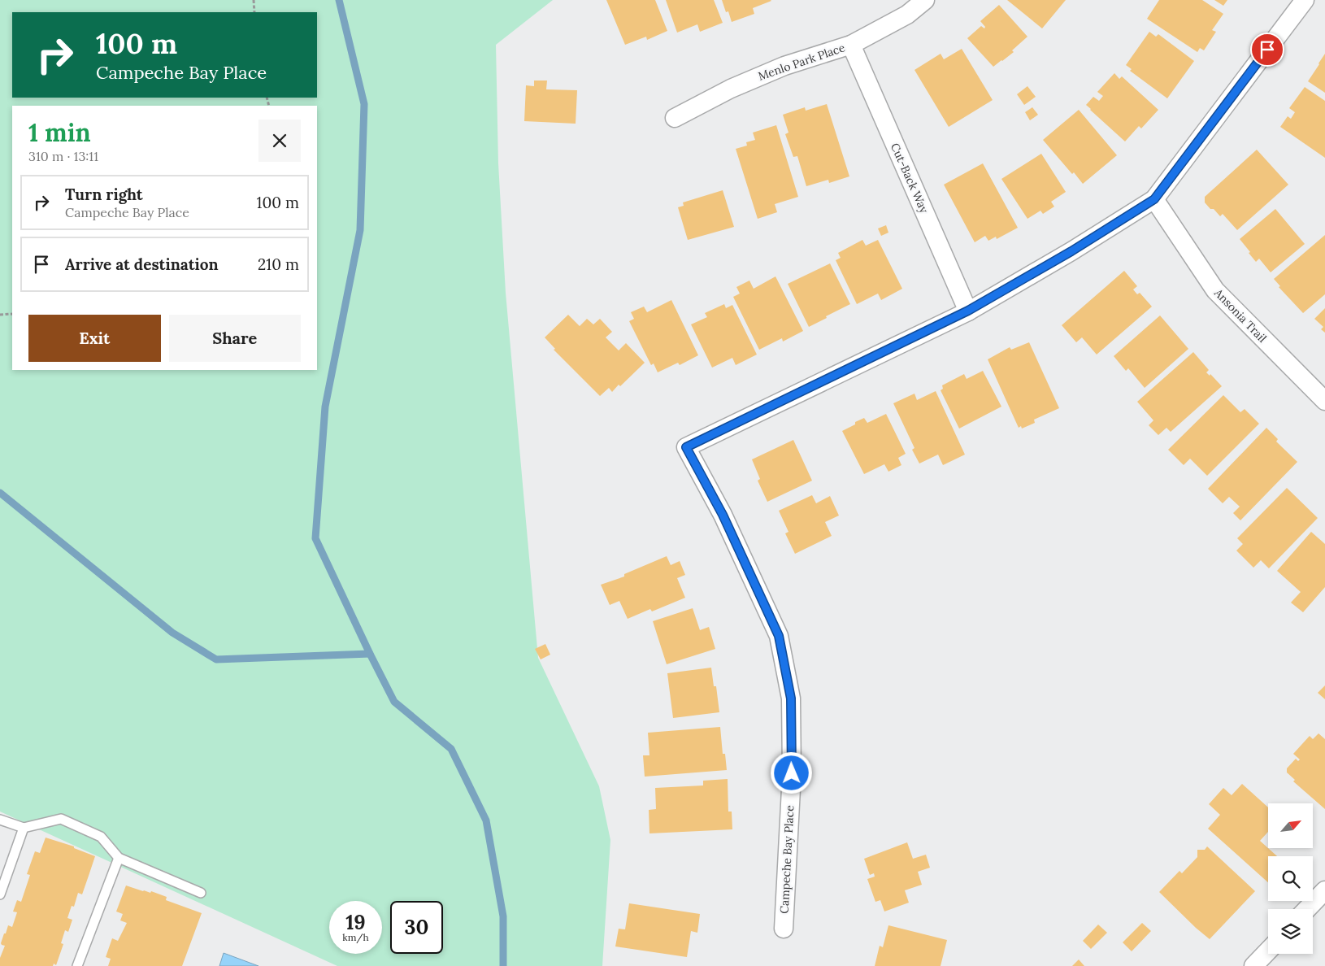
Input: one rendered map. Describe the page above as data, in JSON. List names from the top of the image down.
{
  "streets": {
    "street": [
      "Menlo Park Place",
      "Cut-Back Way",
      "Ansonia Trail",
      "Campeche Bay Place"
    ]
  },
  "crossings": [
    ["Menlo Park Place", "Cut-Back Way"],
    ["Cut-Back Way", "Campeche Bay Place"],
    ["Ansonia Trail", "Campeche Bay Place"]
  ],
  "north": "top right",
  "page": {
    "turn": ["100 m", "Campeche Bay Place"],
    "heading": ["1 min", "310 m · 13:11"],
    "list": [
      {
        "name": "Turn right",
        "note": "Campeche Bay Place",
        "value": "100 m"
      },
      {
        "name": "Arrive at destination",
        "value": "210 m"
      }
    ],
    "buttons": ["Exit", "Share"],
    "speed": "19 km/h",
    "limit": "30"
  }
}
